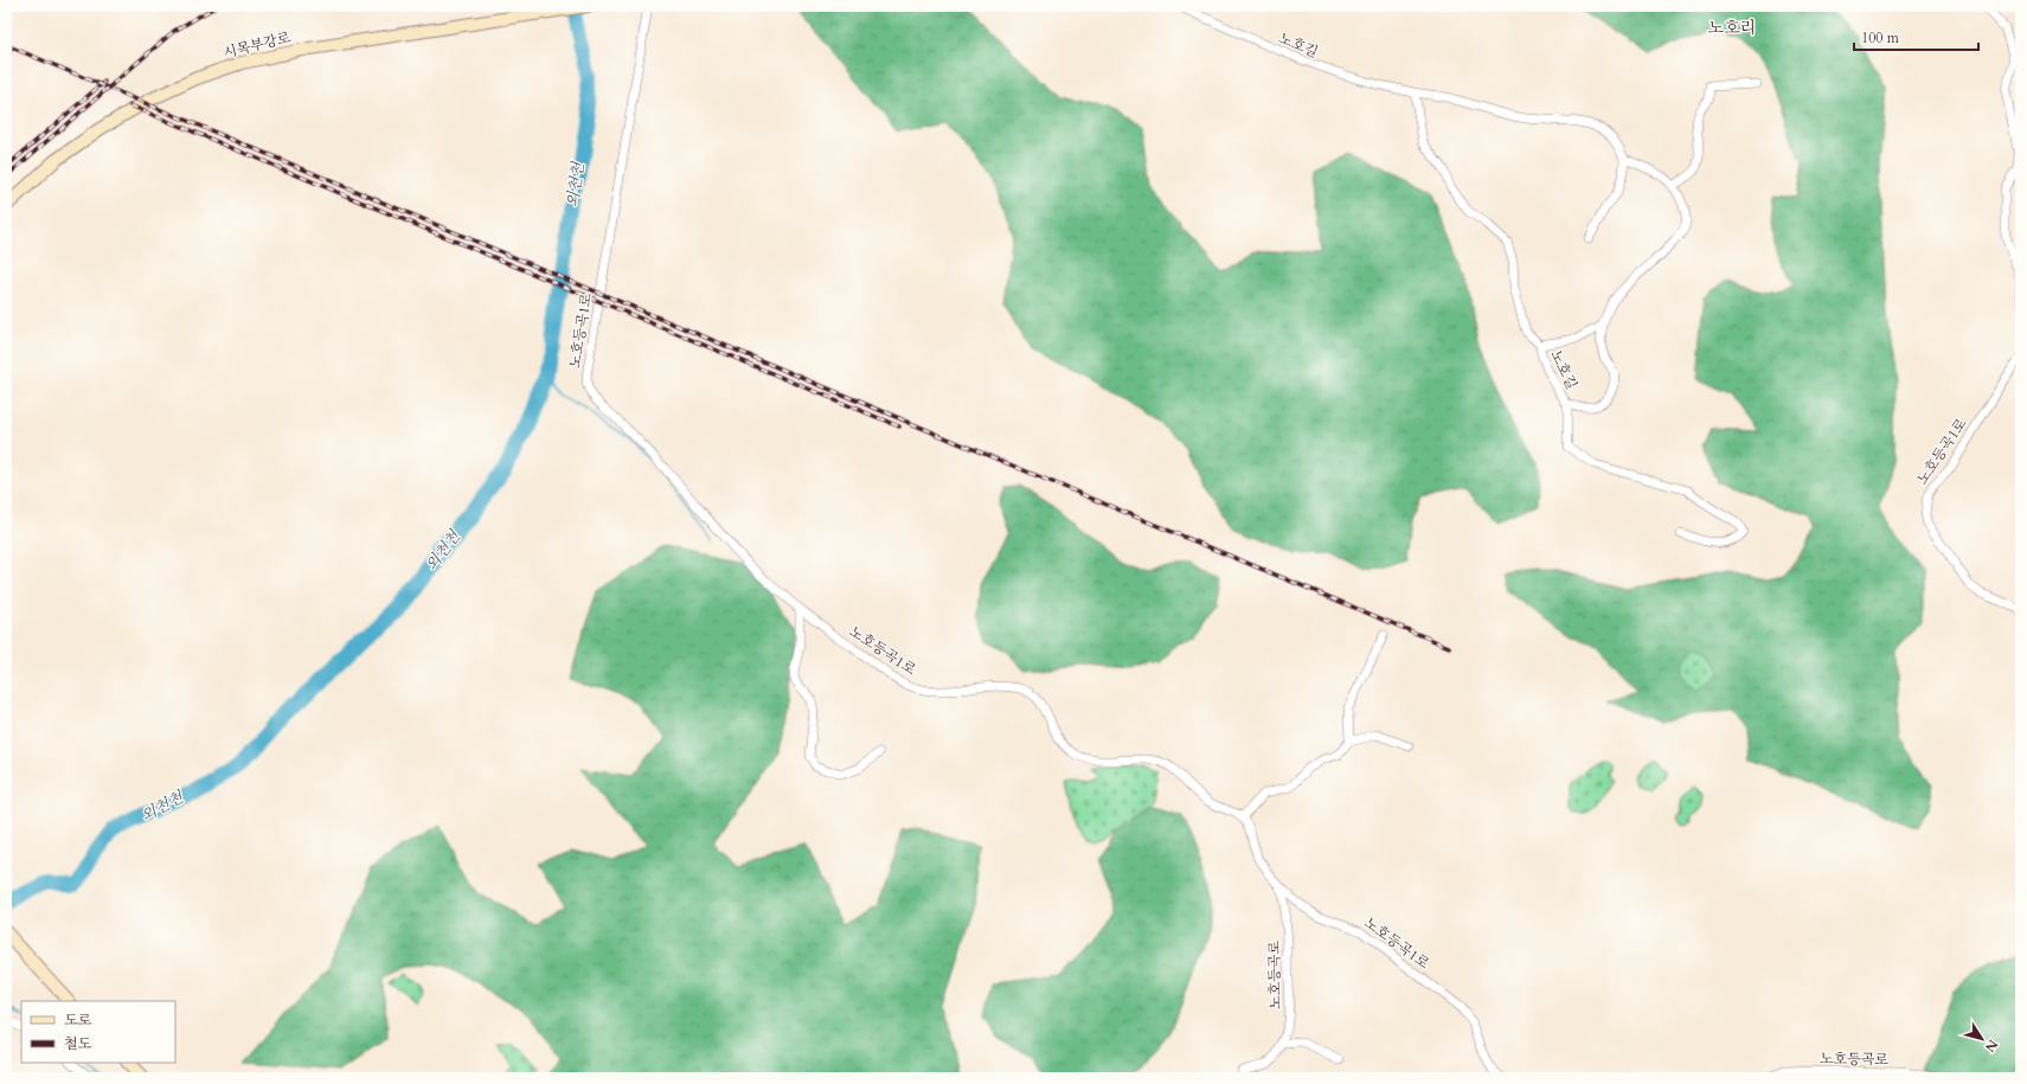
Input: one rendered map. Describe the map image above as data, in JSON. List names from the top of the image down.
{
  "streets": {
    "street": [
      "시목부강로",
      "노호길",
      "노호등곡1로",
      "노호등곡로"
    ]
  },
  "crossings": [
    ["노호등곡1로", "노호등곡로"]
  ],
  "districts": ["노호리"],
  "water": ["외천천"],
  "legend": ["도로", "철도"],
  "scale_bar": "100 m",
  "north": "bottom right"
}
